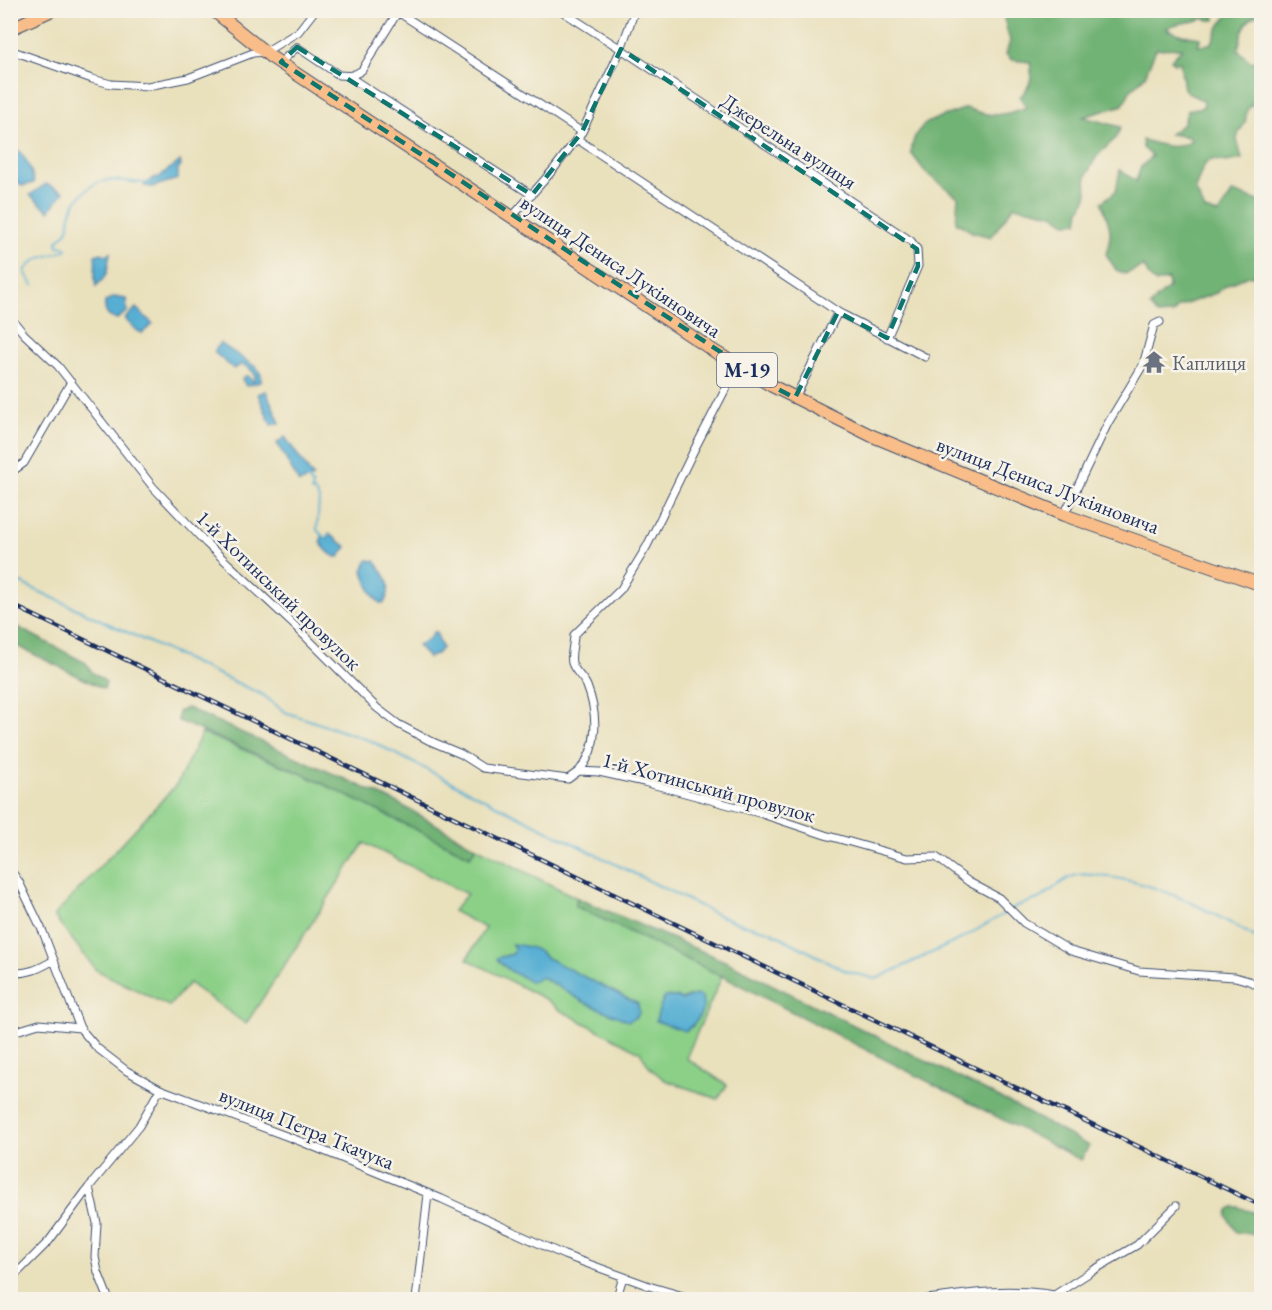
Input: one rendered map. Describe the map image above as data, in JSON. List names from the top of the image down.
{
  "streets": {
    "highway": ["вулиця Дениса Лукіяновича", "М-19"],
    "street": ["Джерельна вулиця", "1-й Хотинський провулок", "вулиця Петра Ткачука"]
  },
  "crossings": [
    ["вулиця Дениса Лукіяновича", "М-19"]
  ],
  "places": {
    "temple": ["Каплиця"]
  }
}
